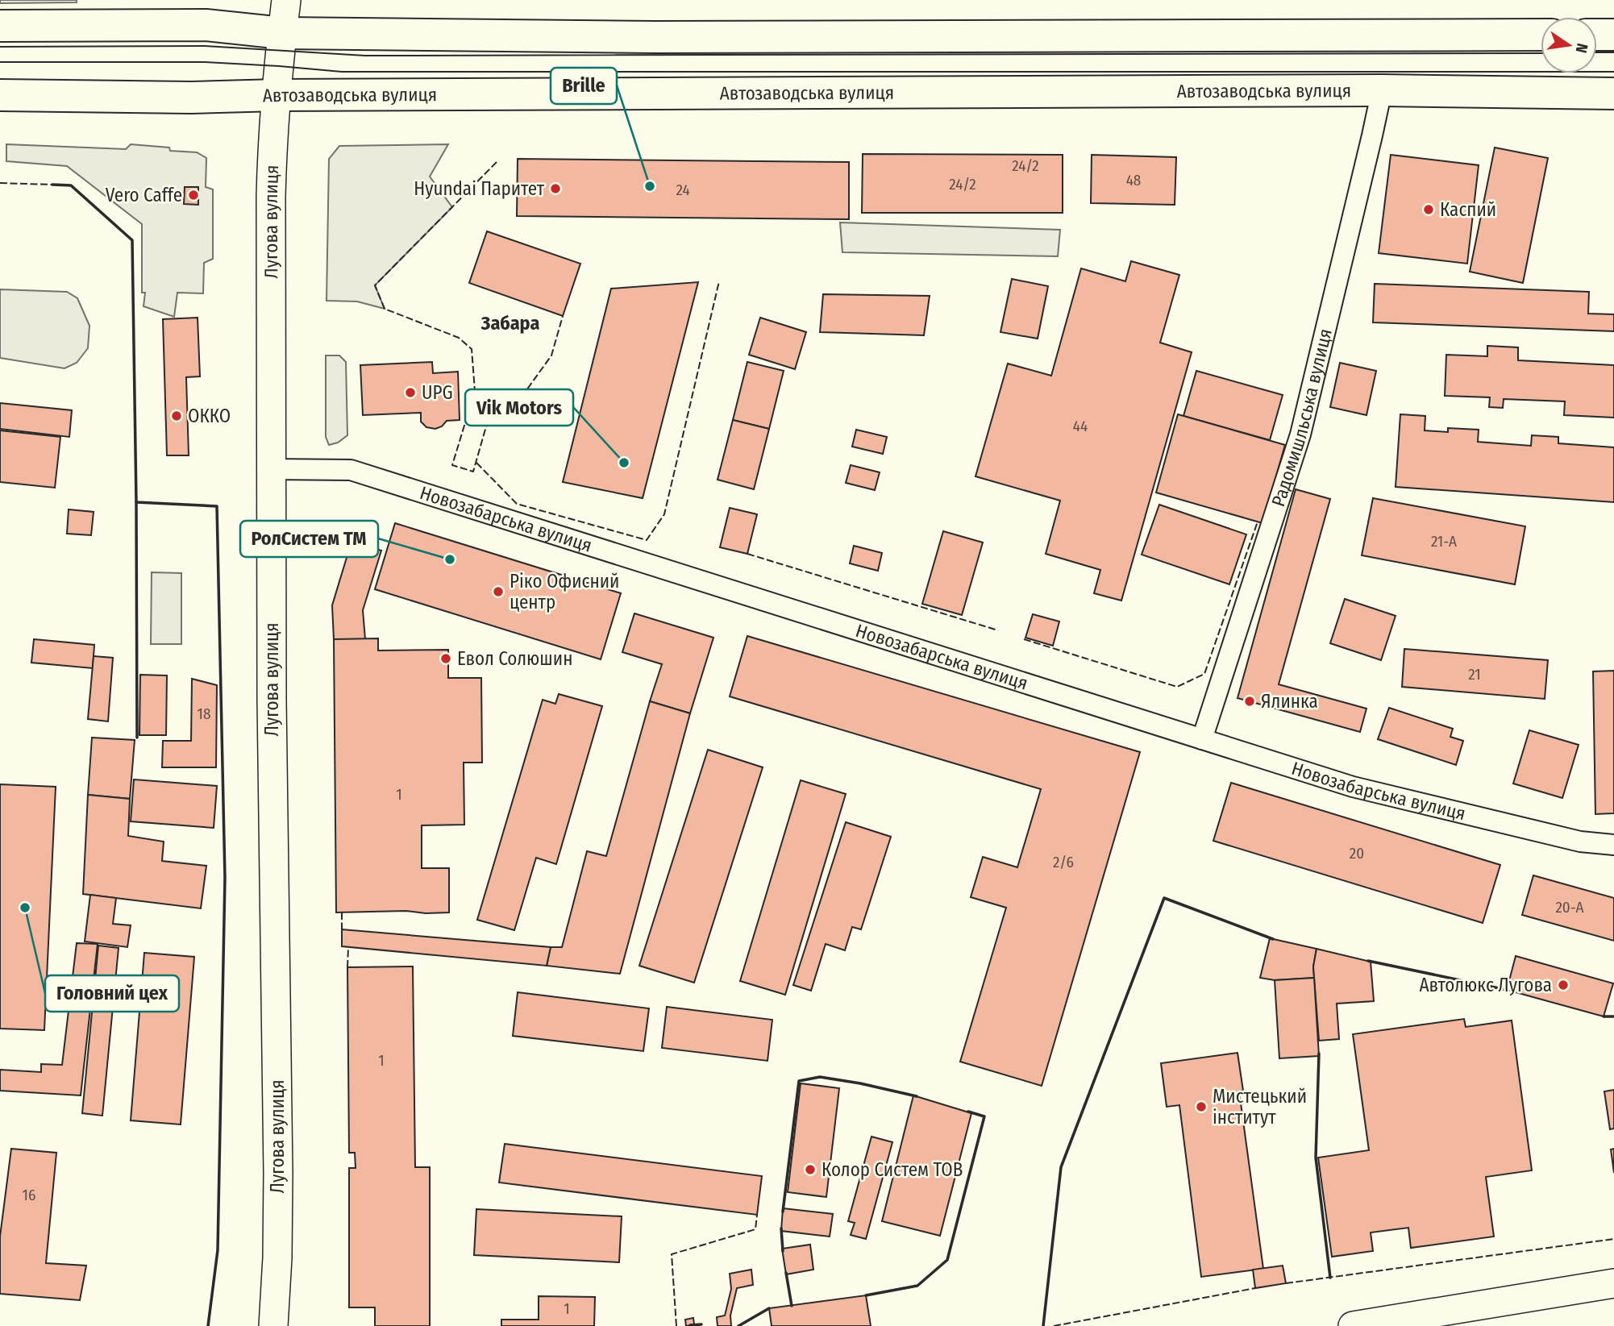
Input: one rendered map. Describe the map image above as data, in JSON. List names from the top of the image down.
{
  "streets": {
    "main road": ["Автозаводська вулиця", "Лугова вулиця"],
    "street": ["Радомишльська вулиця", "Новозабарська вулиця"]
  },
  "crossings": [
    ["Автозаводська вулиця", "Лугова вулиця"],
    ["Автозаводська вулиця", "Радомишльська вулиця"],
    ["Лугова вулиця", "Новозабарська вулиця"],
    ["Радомишльська вулиця", "Новозабарська вулиця"]
  ],
  "districts": ["Забара"],
  "places": [
    "Brille",
    "Hyundai Паритет",
    "Vero Caffe",
    "Каспий",
    "UPG",
    "ОККО",
    "Vik Motors",
    "РолСистем ТМ",
    "Ріко Офисний центр",
    "Евол Солюшин",
    "Ялинка",
    "Головний цех",
    "Автолюкс Лугова",
    "Мистецький інститут",
    "Колор Систем ТОВ"
  ],
  "house_numbers": [
    "24/2",
    "48",
    "24/2",
    "24",
    "44",
    "21-А",
    "21",
    "18",
    "1",
    "20",
    "2/6",
    "20-А",
    "1",
    "16",
    "1"
  ],
  "north": "right"
}
